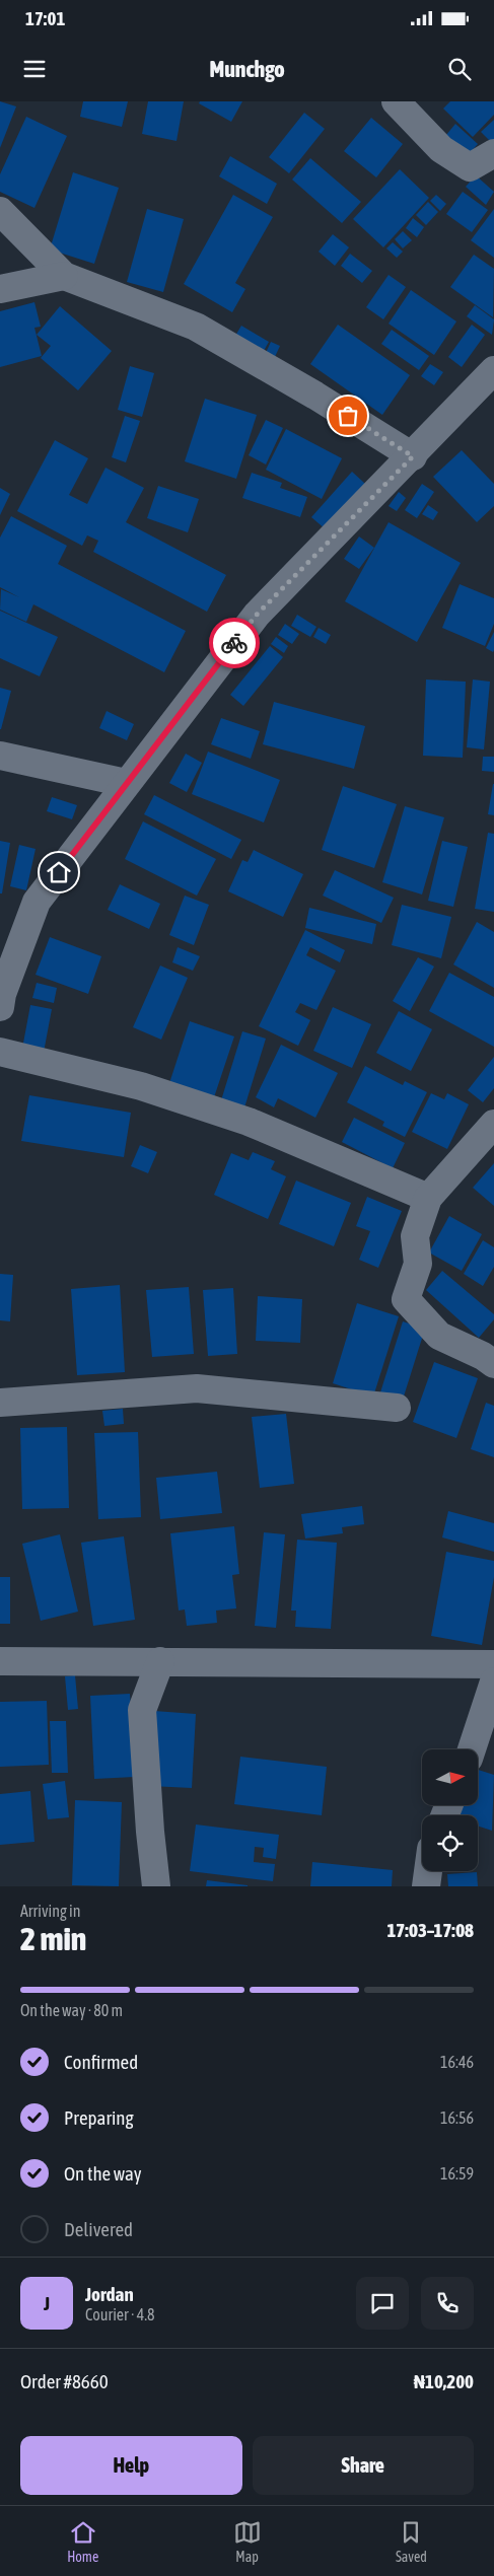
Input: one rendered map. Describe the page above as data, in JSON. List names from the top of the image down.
{
  "north": "right",
  "page": {
    "status": "17:01",
    "header": "Munchgo",
    "heading": ["2 min", "Arriving in", "17:03–17:08"],
    "panel": [
      "Jordan",
      "Courier · 4.8",
      "Order #8660",
      "₦10,200"
    ],
    "bar": "On the way · 80 m",
    "list": [
      ["Confirmed", "16:46"],
      ["Preparing", "16:56"],
      ["On the way", "16:59"],
      "Delivered"
    ],
    "round": "J",
    "buttons": ["Help", "Share"],
    "tabs": ["Home", "Map", "Saved"]
  }
}
